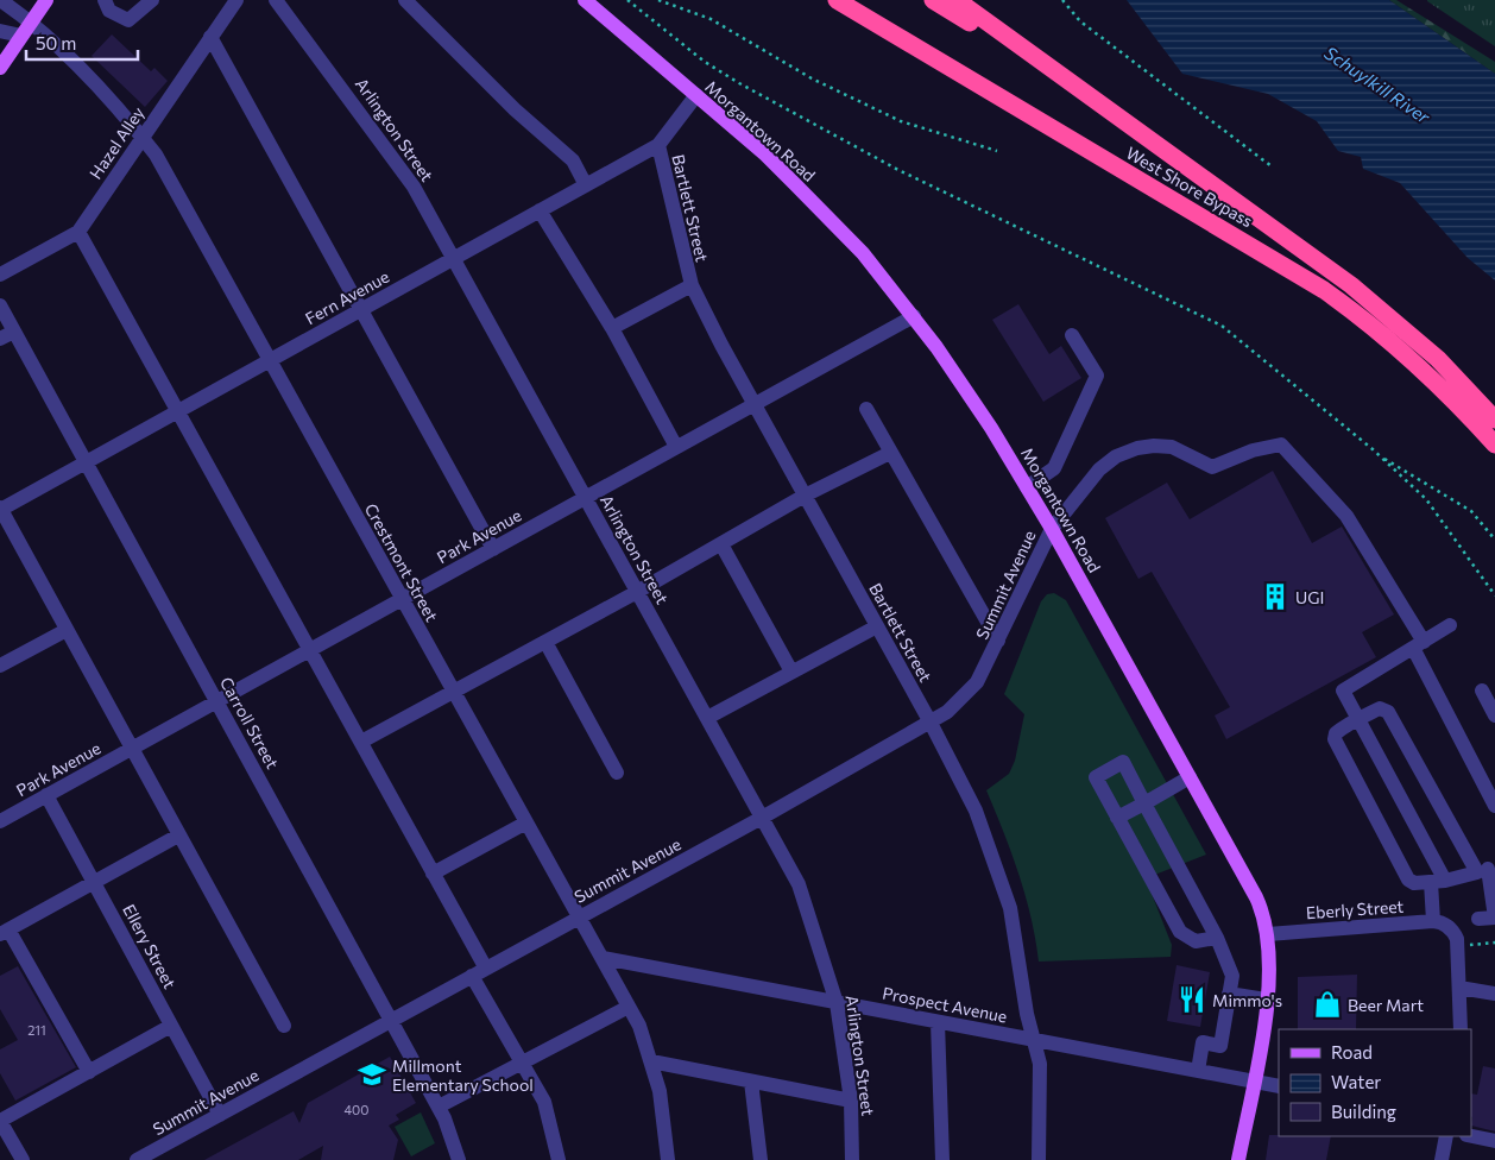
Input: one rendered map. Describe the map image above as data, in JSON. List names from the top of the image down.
{
  "streets": {
    "highway": ["West Shore Bypass"],
    "main road": ["Morgantown Road"],
    "street": [
      "Arlington Street",
      "Hazel Alley",
      "Bartlett Street",
      "Fern Avenue",
      "Park Avenue",
      "Crestmont Street",
      "Summit Avenue",
      "Carroll Street",
      "Eberly Street",
      "Ellery Street",
      "Prospect Avenue"
    ]
  },
  "crossings": [
    ["Arlington Street", "Fern Avenue"],
    ["Arlington Street", "Park Avenue"],
    ["Arlington Street", "Summit Avenue"],
    ["Arlington Street", "Prospect Avenue"],
    ["Morgantown Road", "Fern Avenue"],
    ["Morgantown Road", "Park Avenue"],
    ["Morgantown Road", "Summit Avenue"],
    ["Morgantown Road", "Eberly Street"],
    ["Morgantown Road", "Prospect Avenue"],
    ["Hazel Alley", "Crestmont Street"],
    ["Bartlett Street", "Fern Avenue"],
    ["Bartlett Street", "Park Avenue"],
    ["Bartlett Street", "Summit Avenue"],
    ["Bartlett Street", "Prospect Avenue"],
    ["Fern Avenue", "Crestmont Street"],
    ["Fern Avenue", "Carroll Street"],
    ["Park Avenue", "Crestmont Street"],
    ["Park Avenue", "Carroll Street"],
    ["Park Avenue", "Ellery Street"],
    ["Crestmont Street", "Summit Avenue"],
    ["Crestmont Street", "Prospect Avenue"],
    ["Summit Avenue", "Carroll Street"],
    ["Summit Avenue", "Ellery Street"]
  ],
  "water": ["Schuylkill River"],
  "places": {
    "building": ["UGI"],
    "restaurant": ["Mimmo's"],
    "shop": ["Beer Mart"],
    "school or university": ["Millmont Elementary School"]
  },
  "house_numbers": ["211", "400"],
  "legend": ["Road", "Water", "Building"],
  "scale_bar": "50 m"
}
